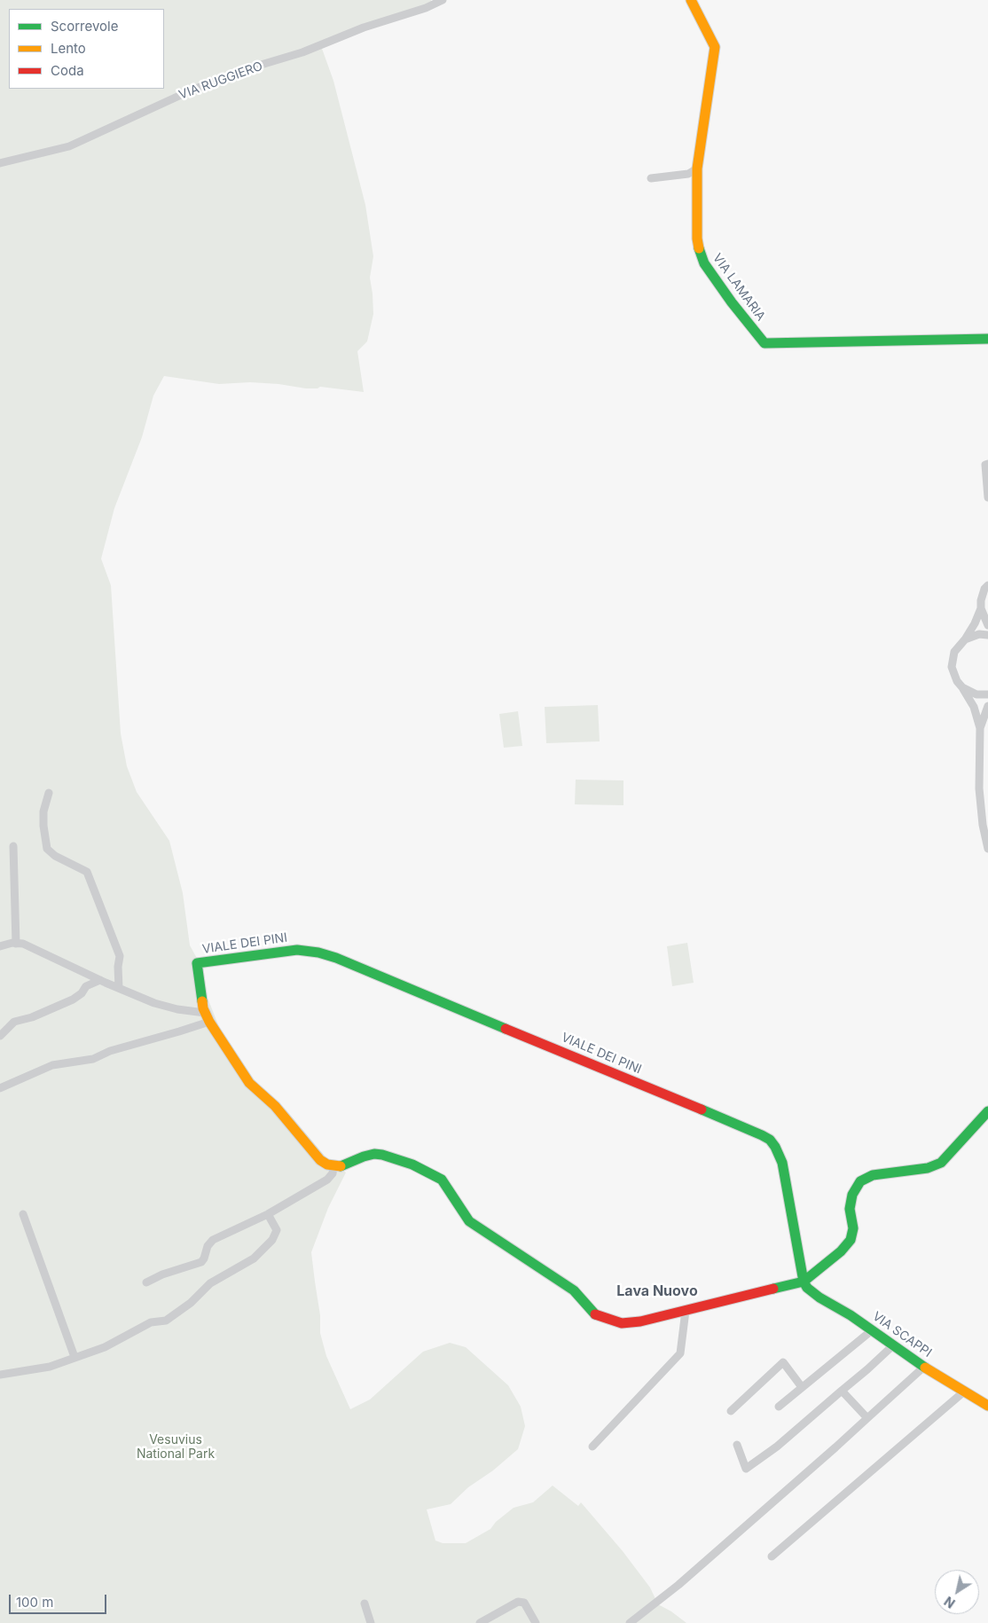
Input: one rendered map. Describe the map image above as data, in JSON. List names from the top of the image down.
{
  "streets": {
    "street": [
      "VIA RUGGIERO",
      "VIA LAMARIA",
      "VIALE DEI PINI",
      "VIA SCAPPI"
    ]
  },
  "crossings": [
    ["VIALE DEI PINI", "VIA SCAPPI"]
  ],
  "districts": ["Lava Nuovo"],
  "parks": ["Vesuvius National Park"],
  "legend": ["Scorrevole", "Lento", "Coda"],
  "scale_bar": "100 m",
  "north": "bottom left"
}
